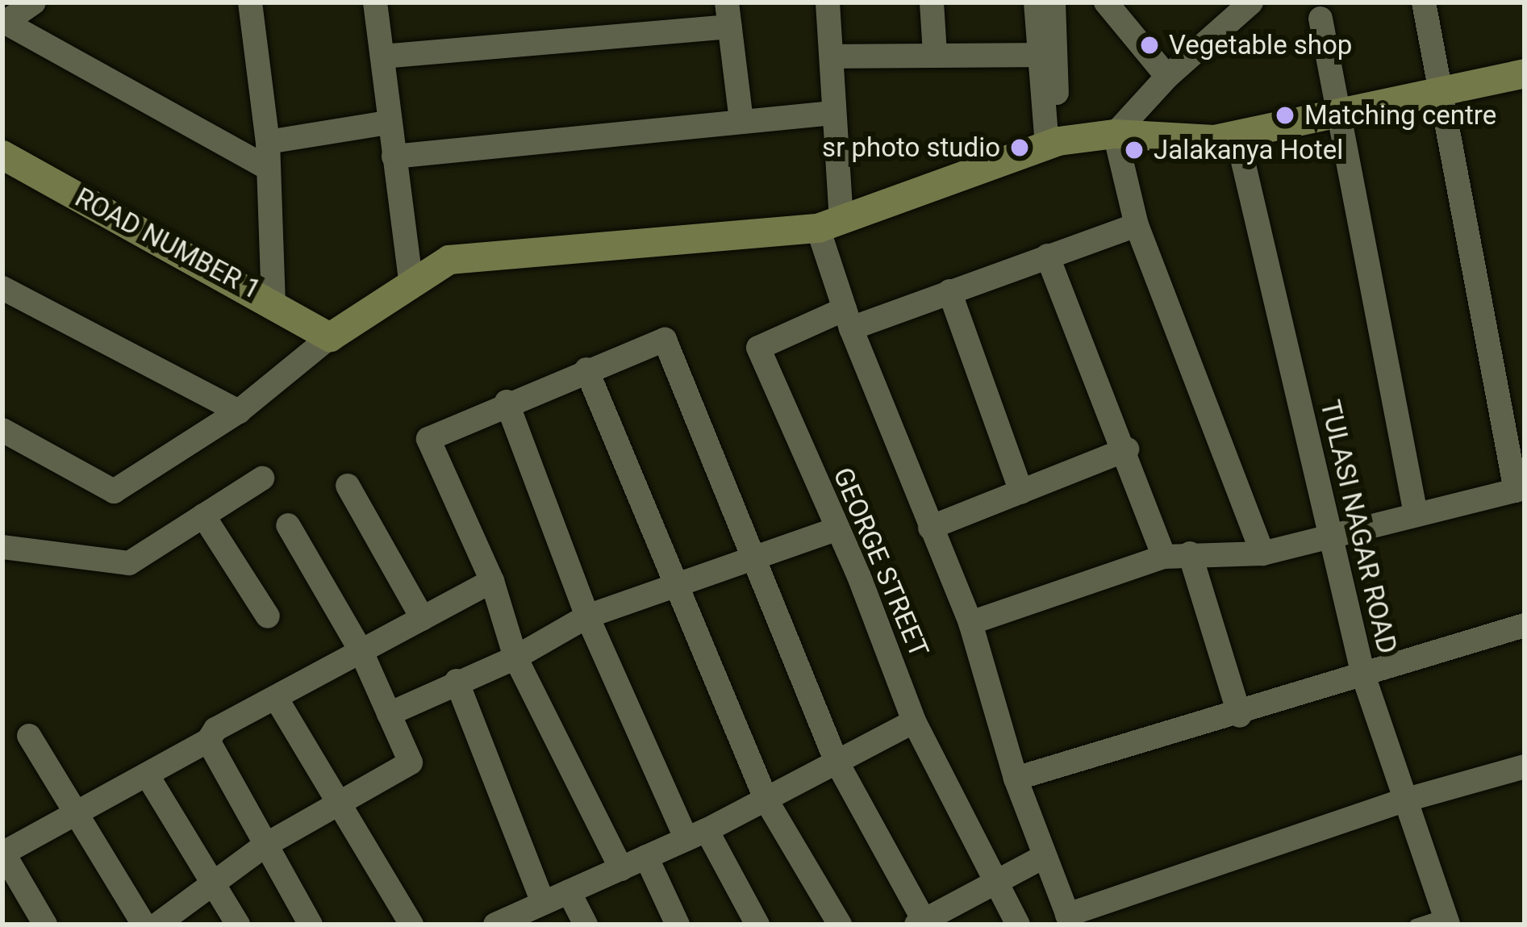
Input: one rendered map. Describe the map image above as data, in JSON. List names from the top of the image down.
{
  "streets": {
    "street": ["ROAD NUMBER 1", "TULASI NAGAR ROAD", "GEORGE STREET"]
  },
  "places": [
    "Vegetable shop",
    "Matching centre",
    "sr photo studio",
    "Jalakanya Hotel"
  ]
}
